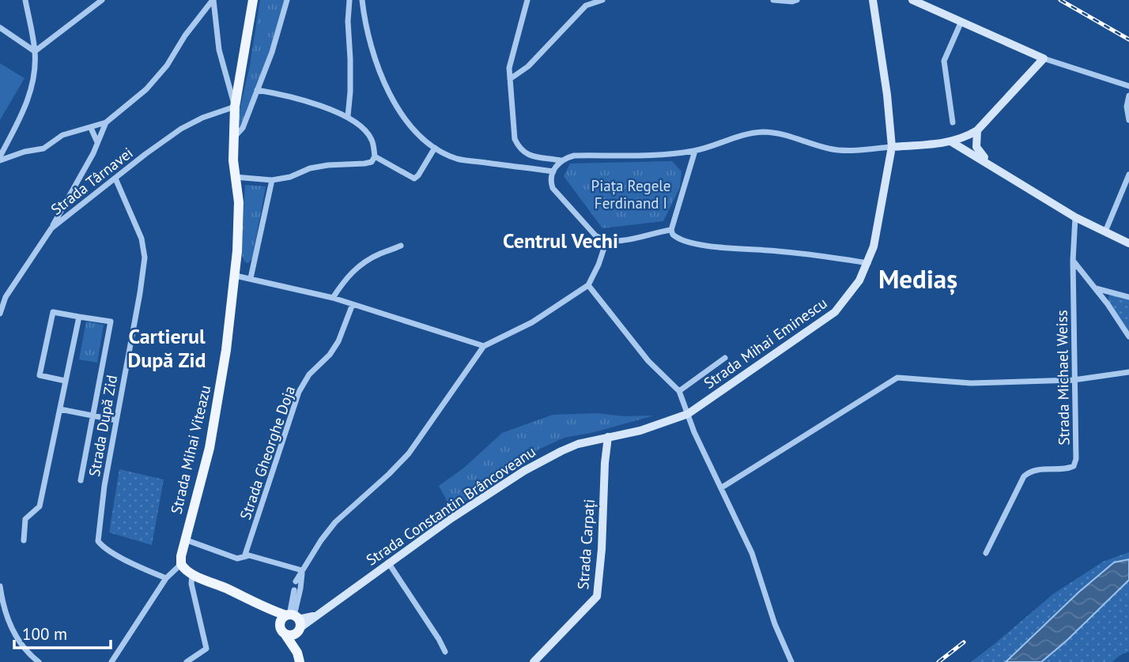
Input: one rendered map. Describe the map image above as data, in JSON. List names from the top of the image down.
{
  "streets": {
    "main road": [
      "Strada Mihai Eminescu",
      "Strada Mihai Viteazu",
      "Strada Constantin Brâncoveanu",
      "Strada Carpați"
    ],
    "street": [
      "Strada Târnavei",
      "Strada Michael Weiss",
      "Strada După Zid",
      "Strada Gheorghe Doja"
    ]
  },
  "crossings": [
    ["Strada Târnavei", "Strada După Zid"],
    ["Strada Târnavei", "Strada Mihai Viteazu"],
    ["Strada Mihai Eminescu", "Strada Constantin Brâncoveanu"],
    ["Strada Mihai Eminescu", "Strada Carpați"],
    ["Strada Constantin Brâncoveanu", "Strada Carpați"]
  ],
  "districts": ["Centrul Vechi", "Mediaș", "Cartierul După Zid"],
  "parks": ["Piața Regele Ferdinand I"],
  "scale_bar": "100 m"
}
